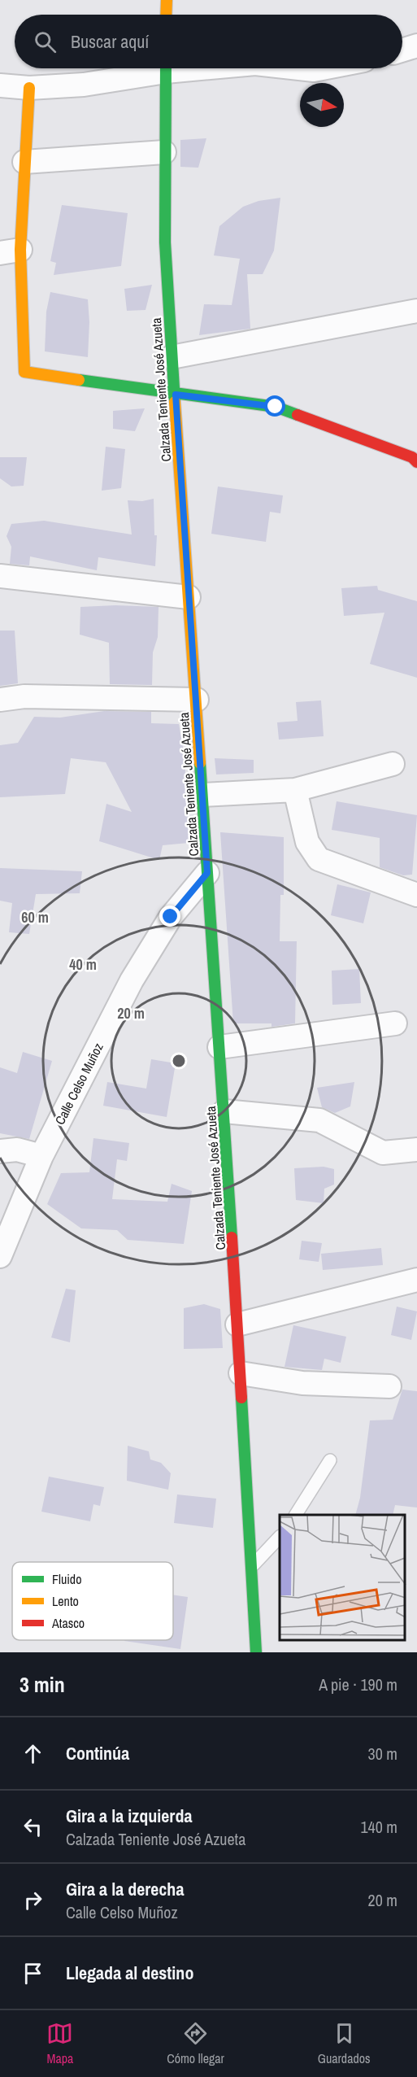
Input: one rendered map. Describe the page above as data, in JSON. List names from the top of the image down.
{
  "streets": {
    "main road": ["Calzada Teniente José Azueta"],
    "street": ["Calle Celso Muñoz"]
  },
  "crossings": [
    ["Calzada Teniente José Azueta", "Calle Celso Muñoz"]
  ],
  "legend": ["Fluido", "Lento", "Atasco"],
  "north": "right",
  "page": {
    "search": "Buscar aquí",
    "heading": ["3 min", "A pie · 190 m"],
    "list": [
      ["Continúa", "30 m"],
      ["Gira a la izquierda", "Calzada Teniente José Azueta", "140 m"],
      ["Gira a la derecha", "Calle Celso Muñoz", "20 m"],
      "Llegada al destino"
    ],
    "nav": ["Mapa", "Cómo llegar", "Guardados"]
  },
  "rings": ["60 m", "40 m", "20 m"]
}
